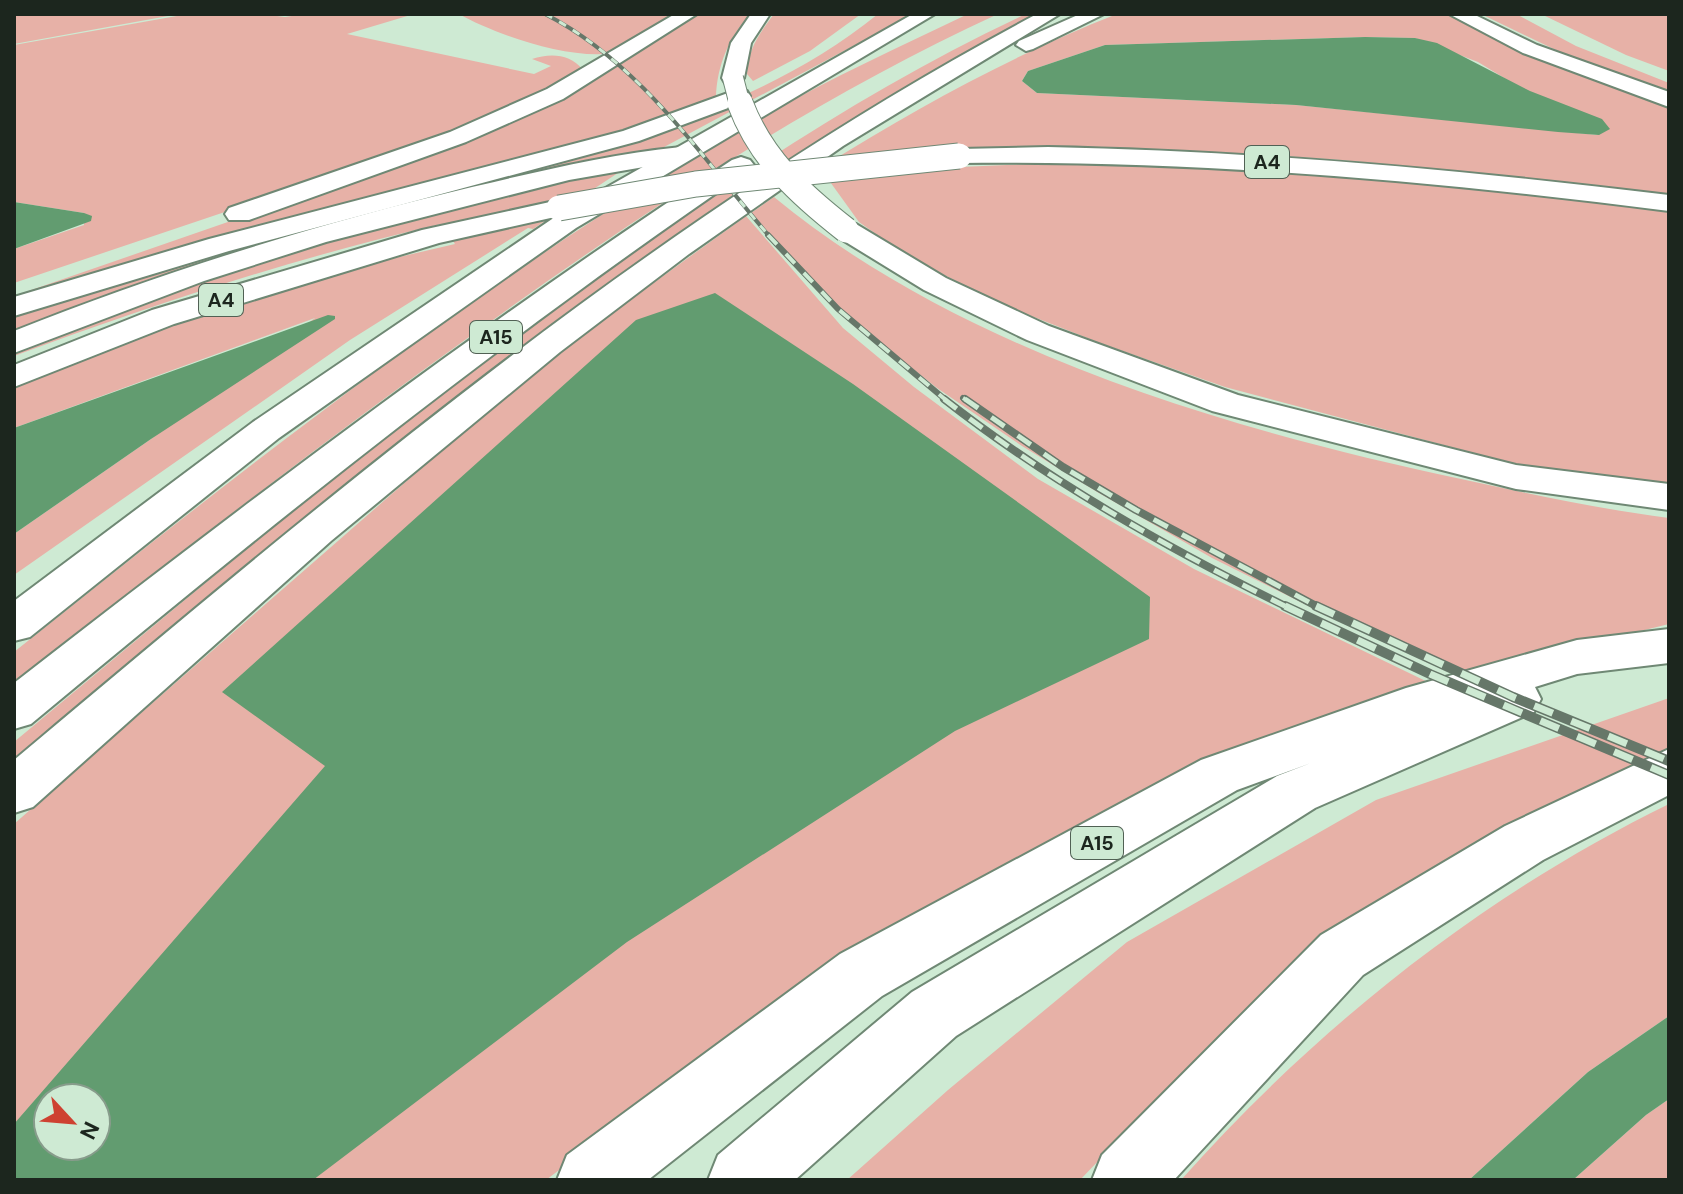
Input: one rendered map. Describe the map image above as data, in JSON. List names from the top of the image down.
{
  "streets": {
    "main road": ["A4", "A15"]
  },
  "north": "bottom right"
}
